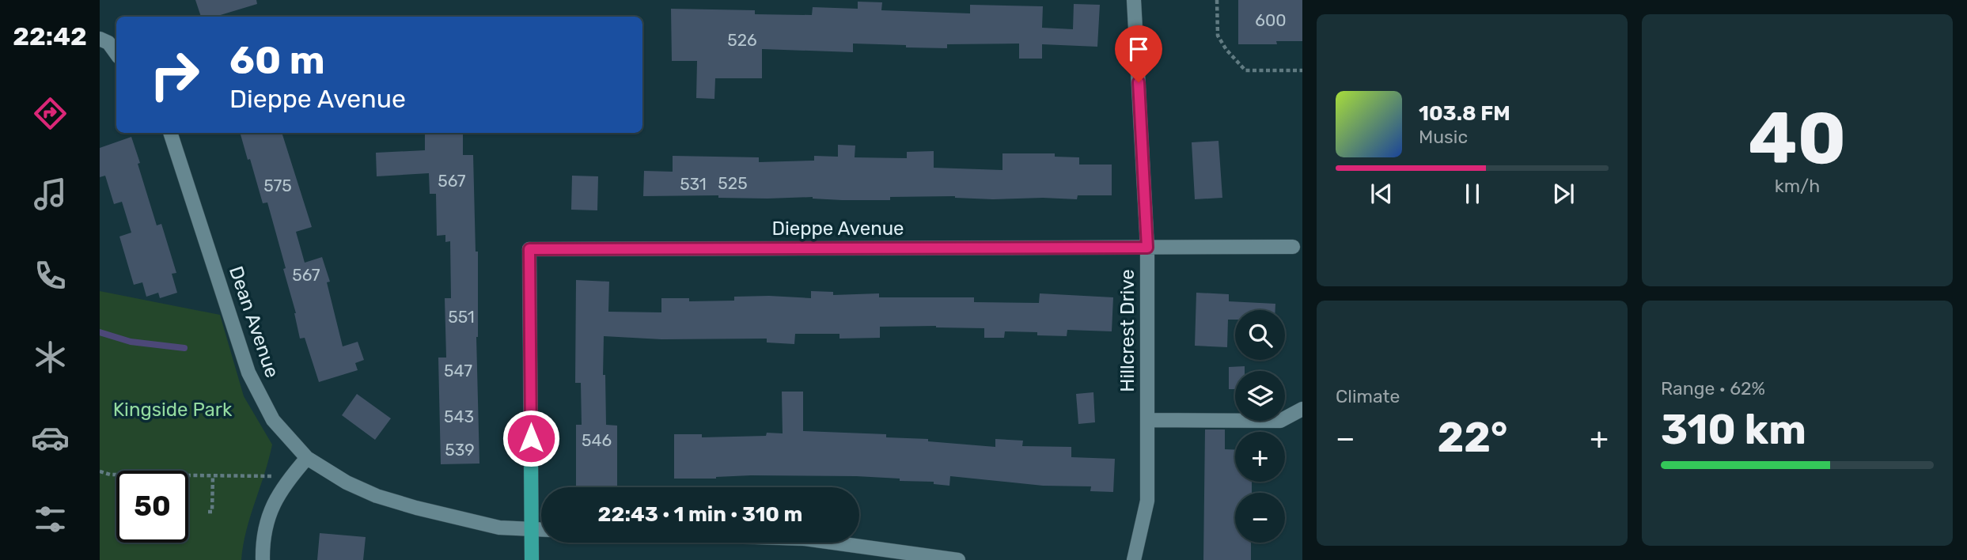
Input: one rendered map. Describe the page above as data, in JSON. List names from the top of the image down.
{
  "streets": {
    "street": ["Dieppe Avenue", "Dean Avenue", "Hillcrest Drive"]
  },
  "crossings": [
    ["Dieppe Avenue", "Hillcrest Drive"]
  ],
  "parks": ["Kingside Park"],
  "house_numbers": [
    "600",
    "526",
    "567",
    "525",
    "531",
    "575",
    "567",
    "551",
    "547",
    "543",
    "546",
    "539"
  ],
  "page": {
    "tabs": "22:42",
    "tile": [
      ["40", "km/h"],
      "Climate",
      ["Range · 62%", "310 km"]
    ],
    "turn": ["60 m", "Dieppe Avenue"],
    "song": ["103.8 FM", "Music"],
    "map_buttons": ["+", "−"],
    "heat": ["−", "22°", "+"],
    "limit": "50",
    "trip": "22:43 · 1 min · 310 m"
  }
}
